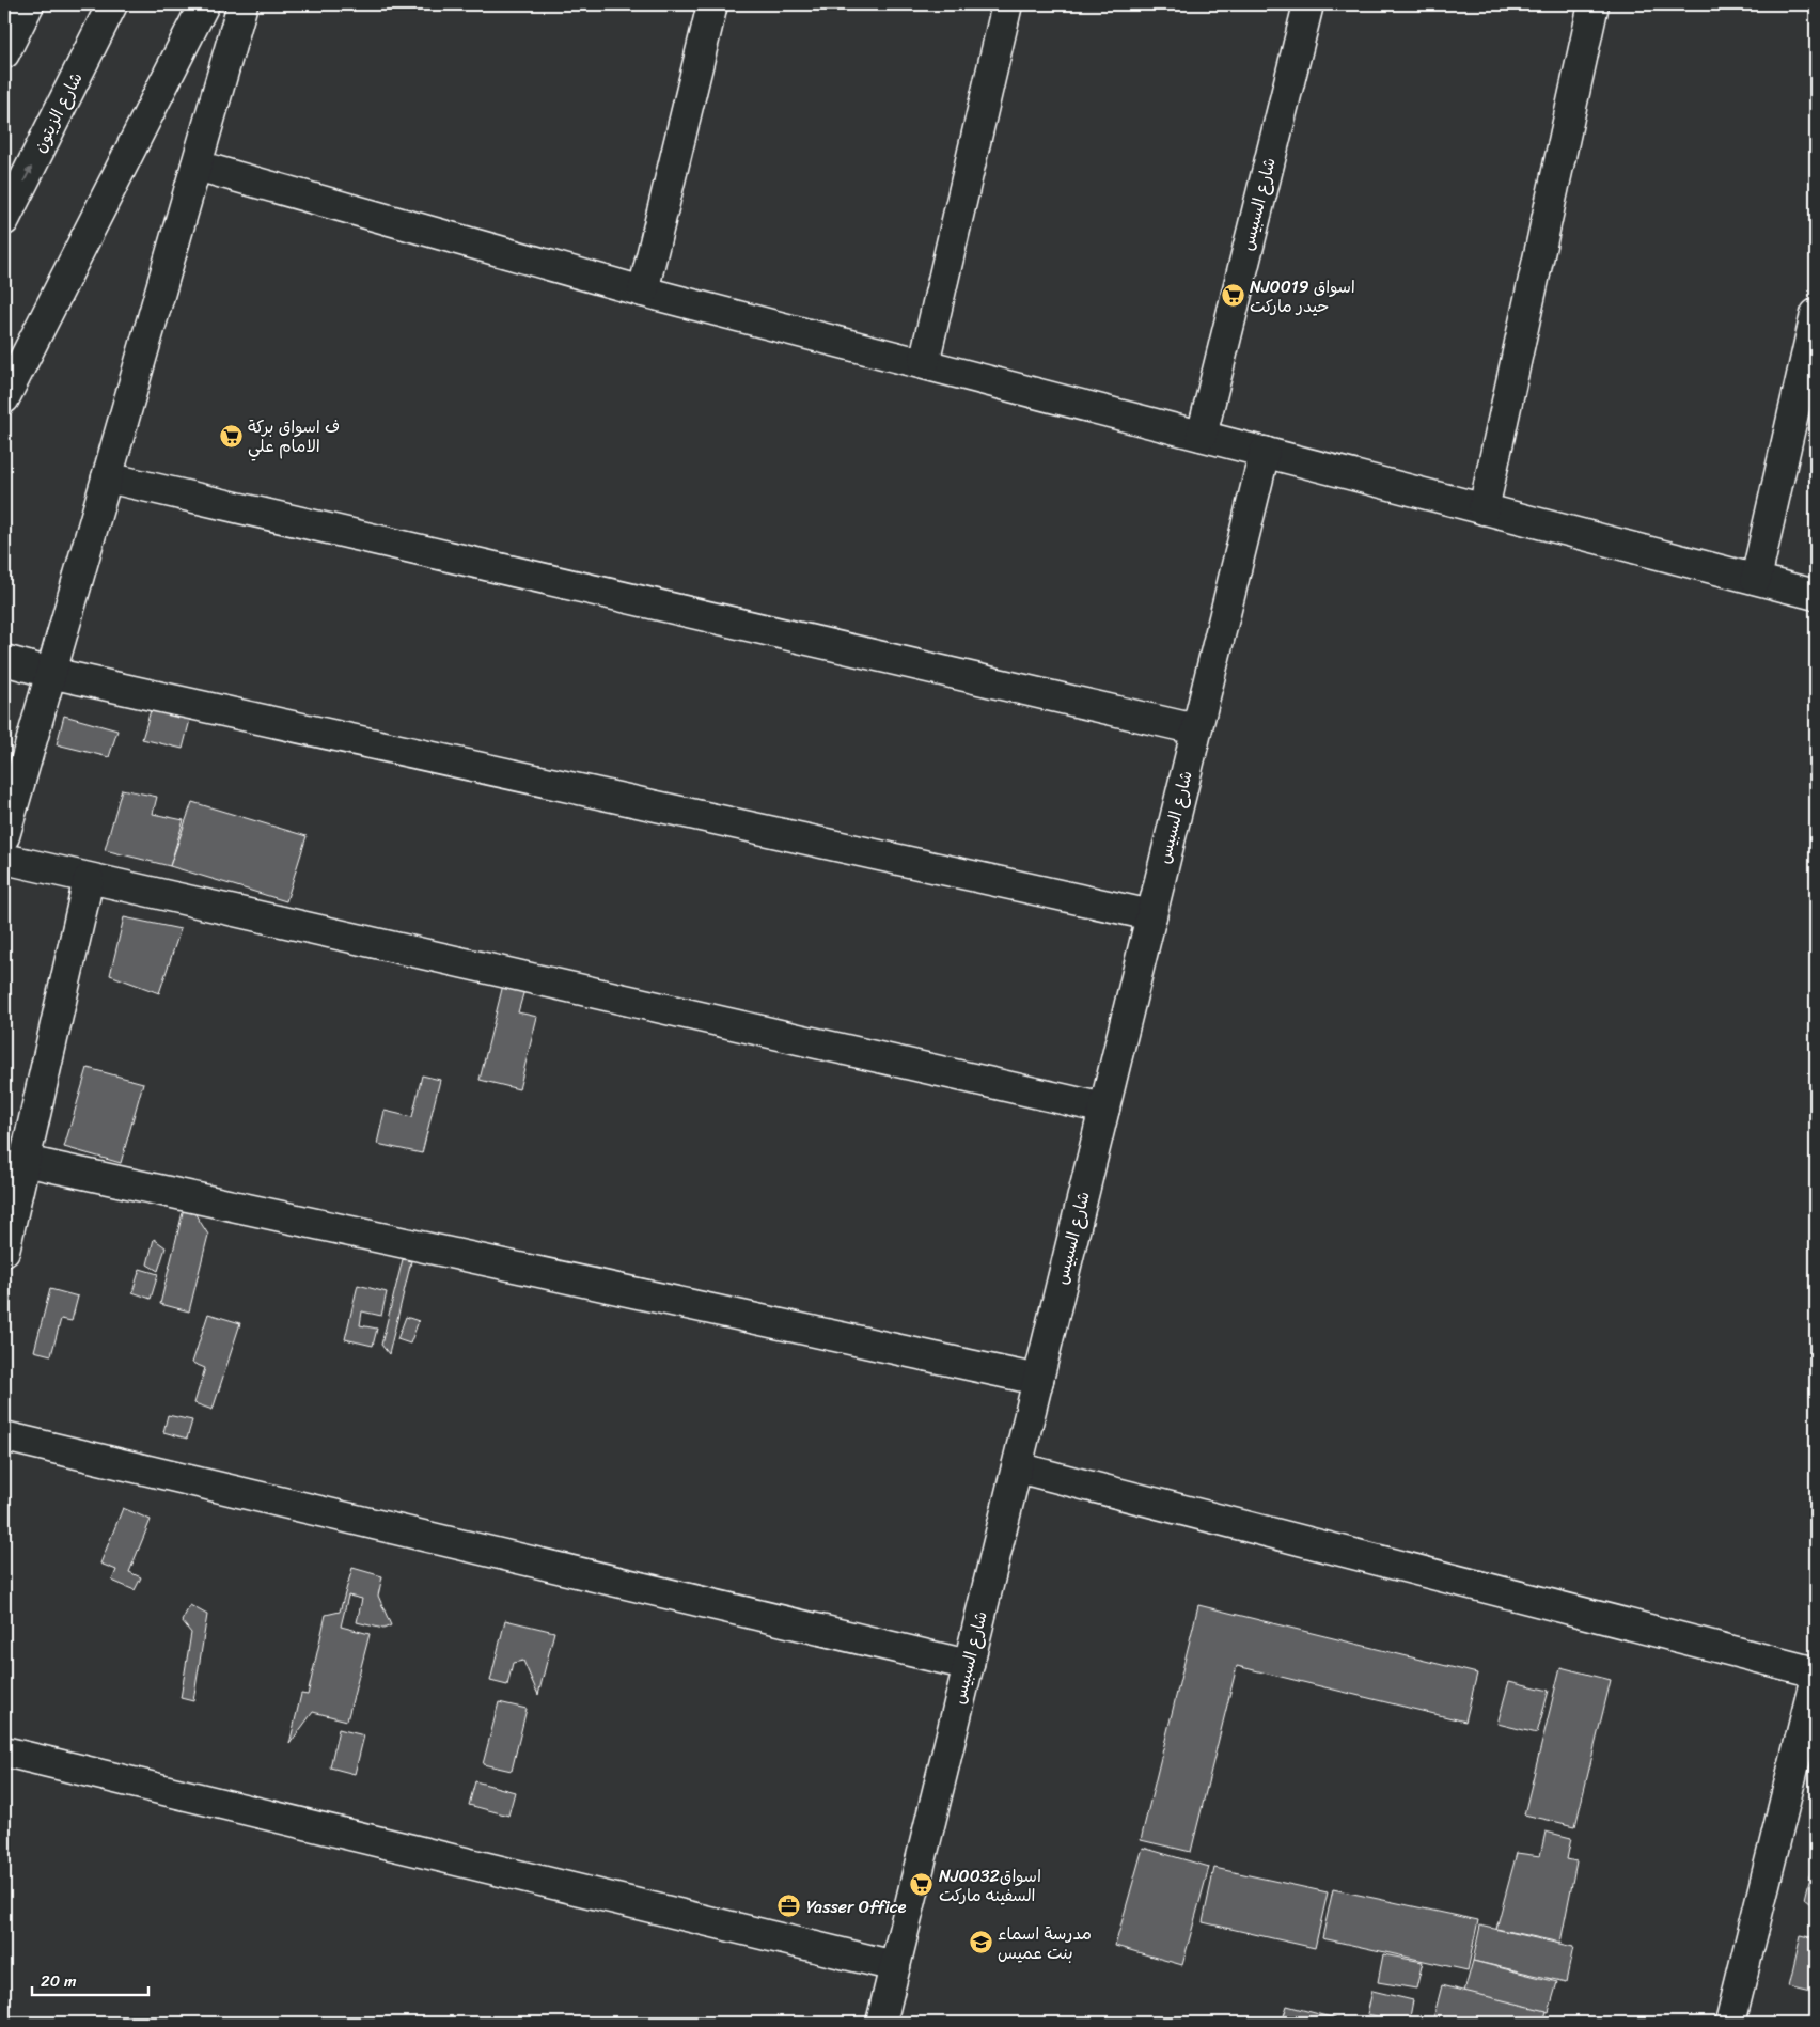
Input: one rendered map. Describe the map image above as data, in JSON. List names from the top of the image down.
{
  "streets": {
    "street": ["شارع الزيتون", "شارع السبيس"]
  },
  "places": {
    "supermarket": ["NJ0019 اسواق حيدر ماركت", "ف اسواق بركة الامام علي", "NJ0032اسواق السفينه ماركت"],
    "office": ["Yasser Office"],
    "school or university": ["مدرسة اسماء بنت عميس"]
  },
  "scale_bar": "20 m"
}
